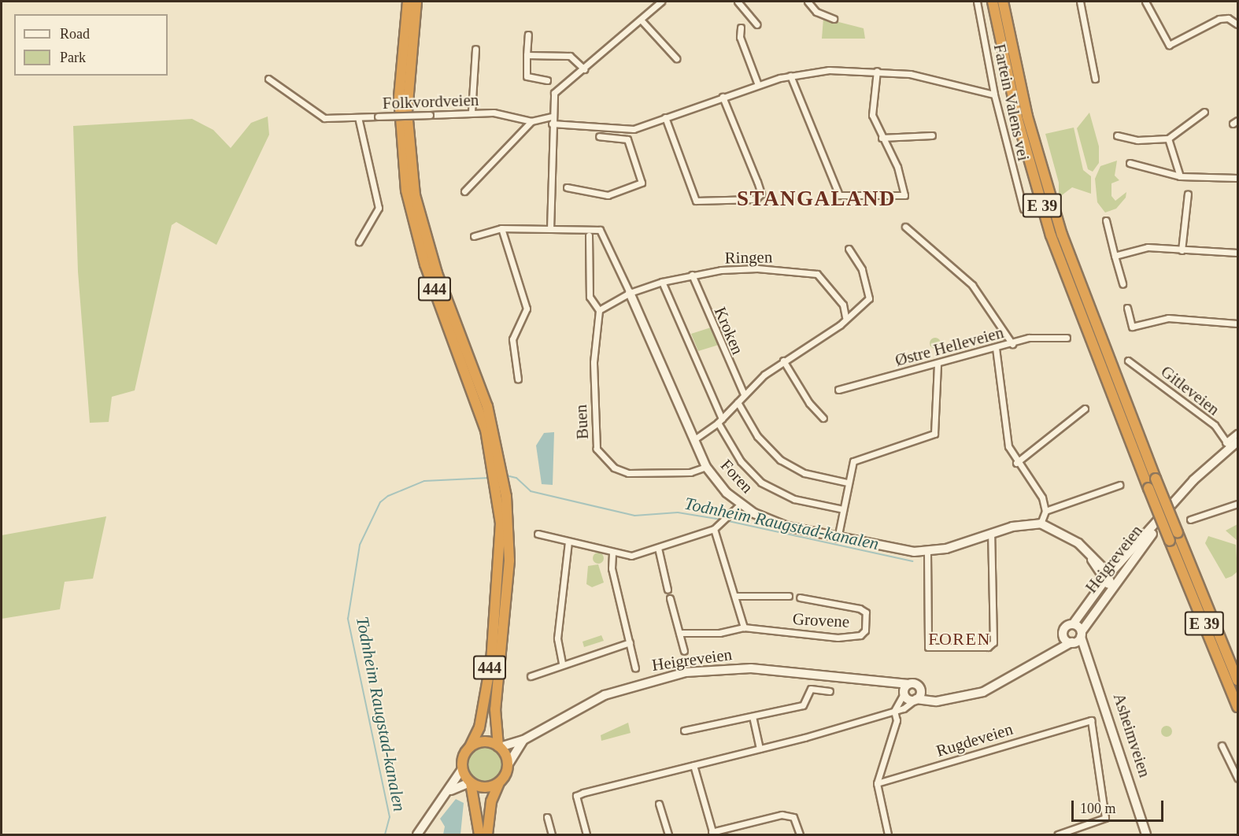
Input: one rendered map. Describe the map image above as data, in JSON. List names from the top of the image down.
{
  "streets": {
    "highway": ["E 39", "444"],
    "main road": ["Foren", "Heigreveien", "Asheimveien"],
    "street": [
      "Folkvordveien",
      "Fartein Valens vei",
      "Ringen",
      "Kroken",
      "Østre Helleveien",
      "Gitleveien",
      "Buen",
      "Grovene",
      "Rugdeveien"
    ]
  },
  "crossings": [
    ["Ringen", "Kroken"],
    ["Ringen", "Foren"],
    ["444", "Heigreveien"],
    ["Gitleveien", "Heigreveien"],
    ["Buen", "Foren"],
    ["Heigreveien", "Asheimveien"]
  ],
  "districts": ["STANGALAND", "FOREN"],
  "water": ["Todnheim Raugstad-kanalen"],
  "legend": ["Road", "Park"],
  "scale_bar": "100 m"
}
